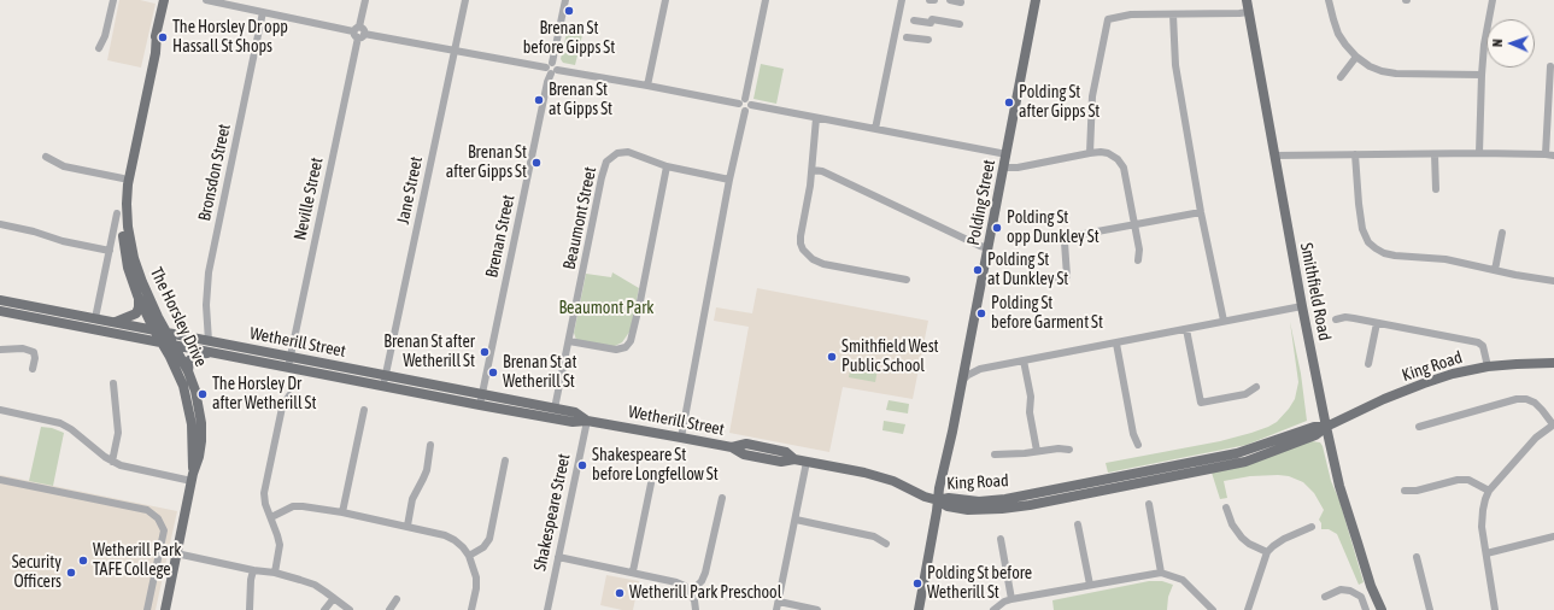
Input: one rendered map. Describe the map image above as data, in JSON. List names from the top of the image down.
{
  "streets": {
    "main road": [
      "Polding Street",
      "Smithfield Road",
      "The Horsley Drive",
      "Wetherill Street",
      "King Road"
    ],
    "street": [
      "Bronsdon Street",
      "Jane Street",
      "Neville Street",
      "Beaumont Street",
      "Brenan Street",
      "Shakespeare Street"
    ]
  },
  "crossings": [
    ["Bronsdon Street", "Wetherill Street"],
    ["Jane Street", "Wetherill Street"],
    ["Neville Street", "Wetherill Street"],
    ["Polding Street", "Wetherill Street"],
    ["Polding Street", "King Road"],
    ["Beaumont Street", "Wetherill Street"],
    ["Brenan Street", "Wetherill Street"],
    ["Smithfield Road", "King Road"],
    ["The Horsley Drive", "Wetherill Street"],
    ["Wetherill Street", "King Road"],
    ["Wetherill Street", "Shakespeare Street"]
  ],
  "parks": ["Beaumont Park"],
  "places": [
    "Brenan St before Gipps St",
    "The Horsley Dr opp Hassall St Shops",
    "Brenan St at Gipps St",
    "Polding St after Gipps St",
    "Brenan St after Gipps St",
    "Polding St opp Dunkley St",
    "Polding St at Dunkley St",
    "Polding St before Garment St",
    "Brenan St after Wetherill St",
    "Smithfield West Public School",
    "Brenan St at Wetherill St",
    "The Horsley Dr after Wetherill St",
    "Shakespeare St before Longfellow St",
    "Wetherill Park TAFE College",
    "Security Officers",
    "Polding St before Wetherill St",
    "Wetherill Park Preschool"
  ],
  "north": "left"
}
